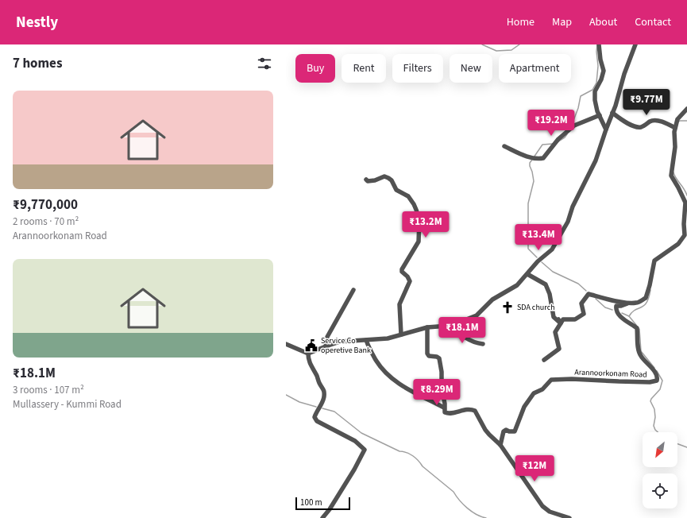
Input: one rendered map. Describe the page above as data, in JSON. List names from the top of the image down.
{
  "streets": {
    "street": ["Arannoorkonam Road"]
  },
  "places": {
    "church": ["SDA church"],
    "public building": ["Service Co operetive Bank"]
  },
  "scale_bar": "100 m",
  "north": "bottom left",
  "page": {
    "header": "Nestly",
    "nav": [
      "Home",
      "Map",
      "About",
      "Contact"
    ],
    "heading": "7 homes",
    "chip": [
      "Buy",
      "Rent",
      "Filters",
      "New",
      "Apartment"
    ],
    "list": [
      {
        "name": "₹9,770,000",
        "note": "2 rooms · 70 m² · Arannoorkonam Road"
      },
      {
        "name": "₹18.1M",
        "note": "3 rooms · 107 m² · Mullassery - Kummi Road"
      }
    ],
    "price": [
      "₹9.77M",
      "₹19.2M",
      "₹13.2M",
      "₹13.4M",
      "₹18.1M",
      "₹8.29M",
      "₹12M"
    ],
    "scale": "100 m"
  }
}
